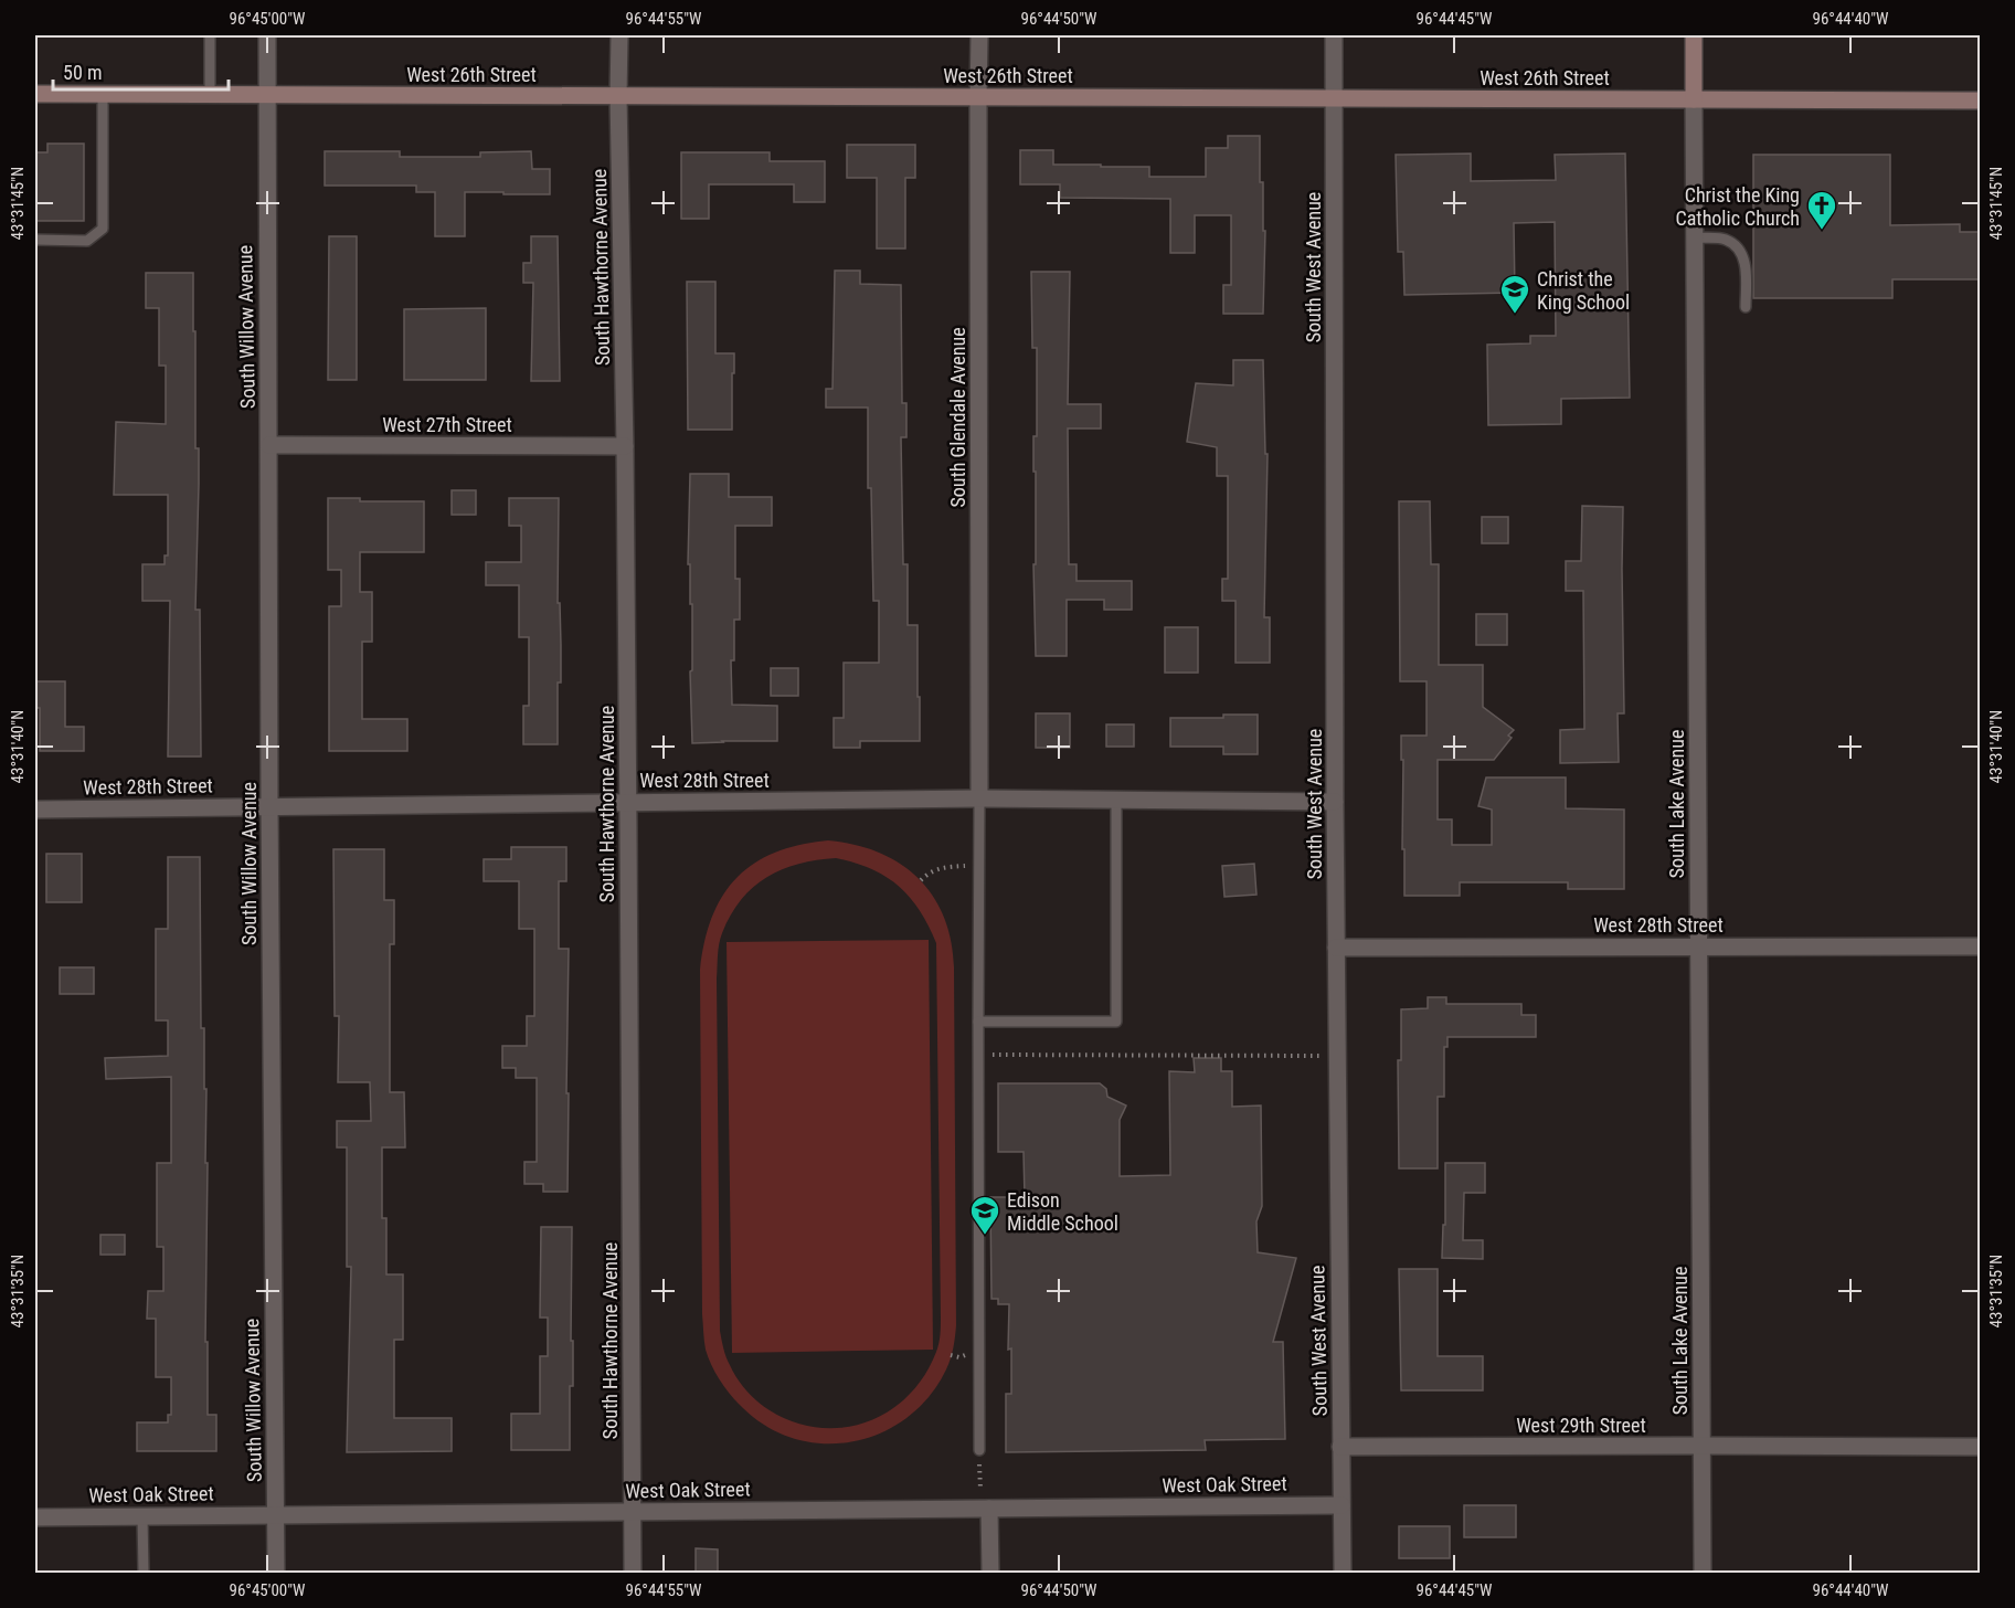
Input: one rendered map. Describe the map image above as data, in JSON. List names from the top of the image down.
{
  "streets": {
    "main road": ["West 26th Street", "South Lake Avenue"],
    "street": [
      "South Hawthorne Avenue",
      "South West Avenue",
      "South Willow Avenue",
      "South Glendale Avenue",
      "West 27th Street",
      "West 28th Street",
      "West 29th Street",
      "West Oak Street"
    ]
  },
  "crossings": [
    ["West 26th Street", "South Hawthorne Avenue"],
    ["West 26th Street", "South West Avenue"],
    ["West 26th Street", "South Willow Avenue"],
    ["West 26th Street", "South Glendale Avenue"],
    ["West 26th Street", "South Lake Avenue"],
    ["South Hawthorne Avenue", "West 27th Street"],
    ["South Hawthorne Avenue", "West 28th Street"],
    ["South Hawthorne Avenue", "West Oak Street"],
    ["South West Avenue", "West 28th Street"],
    ["South West Avenue", "West 29th Street"],
    ["South West Avenue", "West Oak Street"],
    ["South Willow Avenue", "West 27th Street"],
    ["South Willow Avenue", "West 28th Street"],
    ["South Willow Avenue", "West Oak Street"],
    ["South Glendale Avenue", "West 28th Street"],
    ["West 28th Street", "South Lake Avenue"],
    ["South Lake Avenue", "West 29th Street"]
  ],
  "places": {
    "church": ["Christ the King Catholic Church"],
    "school or university": ["Christ the King School", "Edison Middle School"]
  },
  "scale_bar": "50 m",
  "coordinates": [
    "96°45'00\"W",
    "96°44'55\"W",
    "96°44'50\"W",
    "96°44'45\"W",
    "96°44'40\"W",
    "43°31'45\"N",
    "43°31'40\"N",
    "43°31'35\"N"
  ]
}
